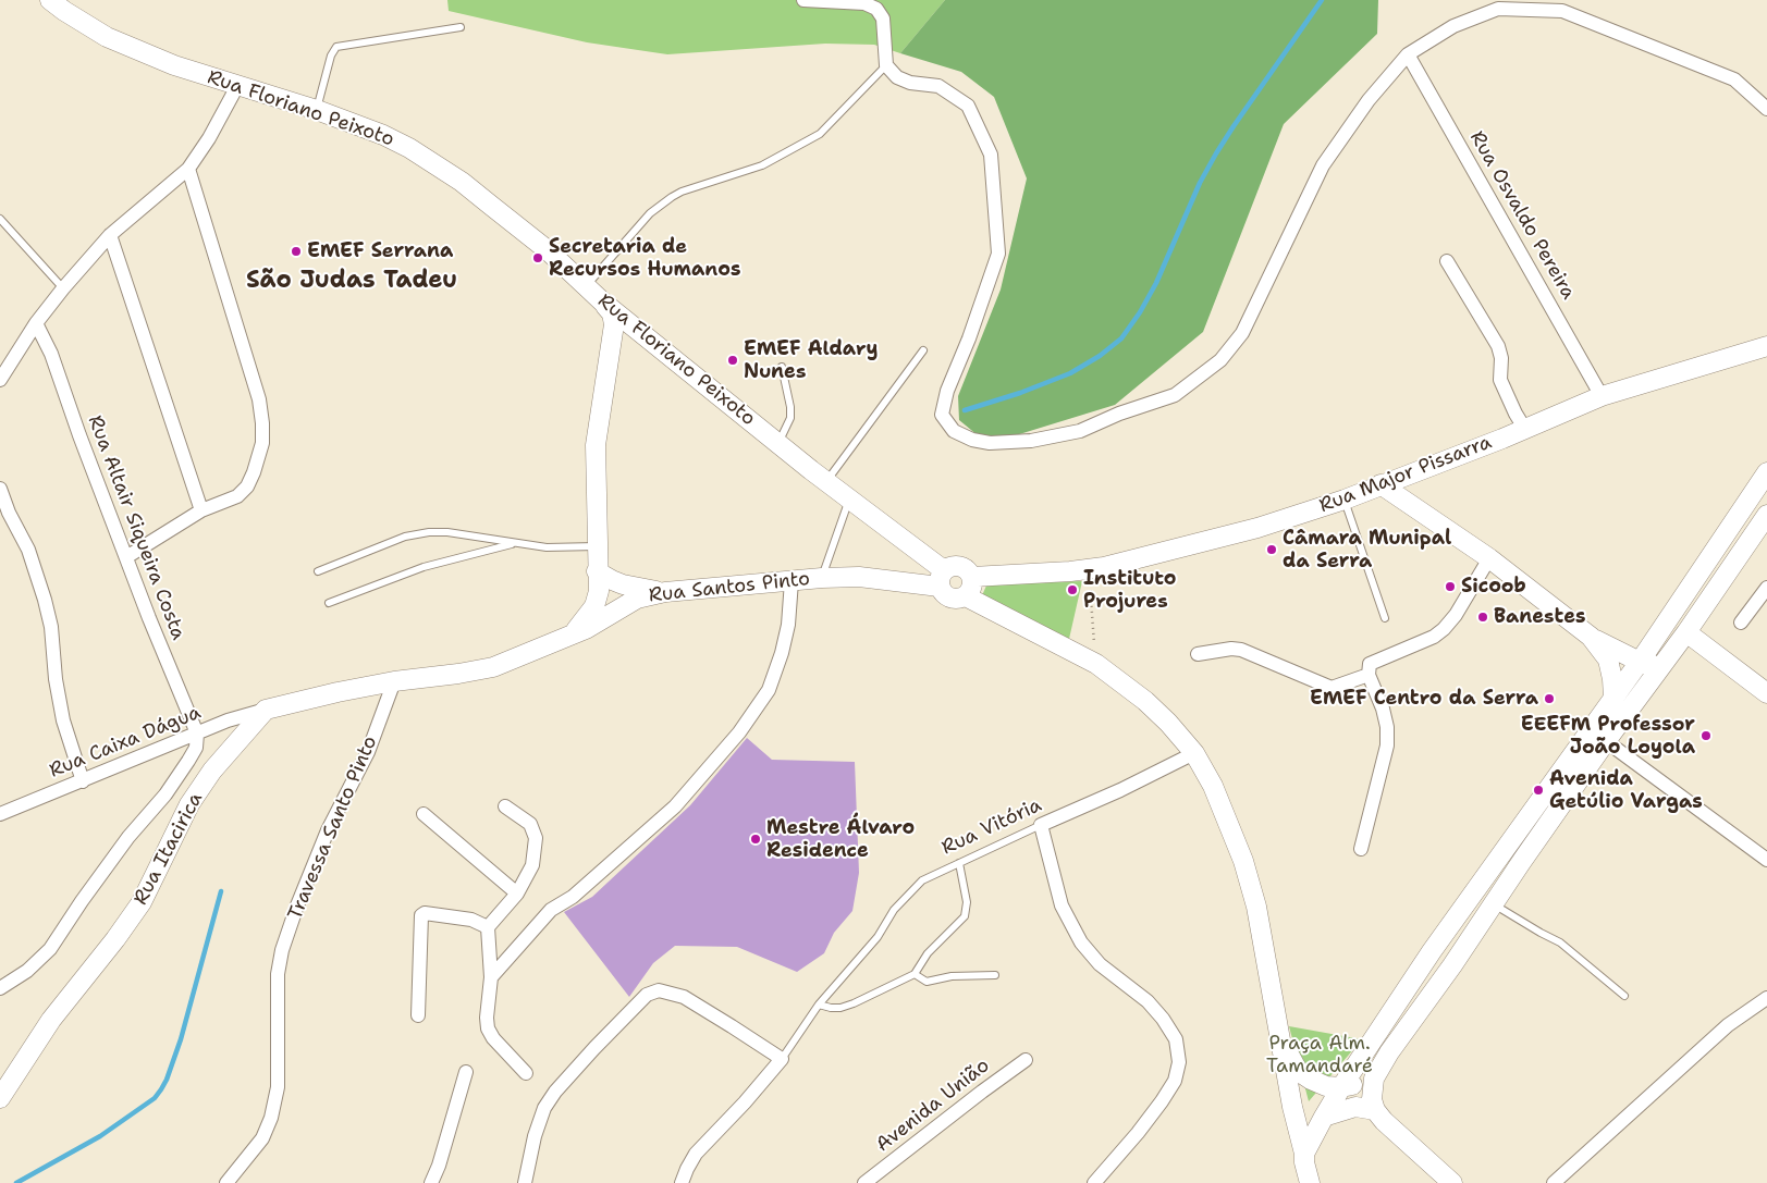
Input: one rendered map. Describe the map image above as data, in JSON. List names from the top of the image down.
{
  "streets": {
    "street": [
      "Rua Floriano Peixoto",
      "Rua Osvaldo Pereira",
      "Rua Major Pissarra",
      "Rua Altair Siqueira Costa",
      "Rua Santos Pinto",
      "Rua Caixa Dágua",
      "Rua Vitória",
      "Travessa Santo Pinto",
      "Rua Itacirica",
      "Avenida União"
    ]
  },
  "crossings": [
    ["Rua Floriano Peixoto", "Rua Major Pissarra"],
    ["Rua Floriano Peixoto", "Rua Santos Pinto"],
    ["Rua Osvaldo Pereira", "Rua Major Pissarra"],
    ["Rua Major Pissarra", "Rua Santos Pinto"],
    ["Rua Altair Siqueira Costa", "Rua Caixa Dágua"],
    ["Rua Caixa Dágua", "Rua Itacirica"]
  ],
  "districts": ["São Judas Tadeu"],
  "parks": ["Praça Alm. Tamandaré"],
  "places": [
    "EMEF Serrana",
    "Secretaria de Recursos Humanos",
    "EMEF Aldary Nunes",
    "Câmara Munipal da Serra",
    "Sicoob",
    "Instituto Projures",
    "Banestes",
    "EMEF Centro da Serra",
    "EEEFM Professor João Loyola",
    "Avenida Getúlio Vargas",
    "Mestre Álvaro Residence"
  ]
}
